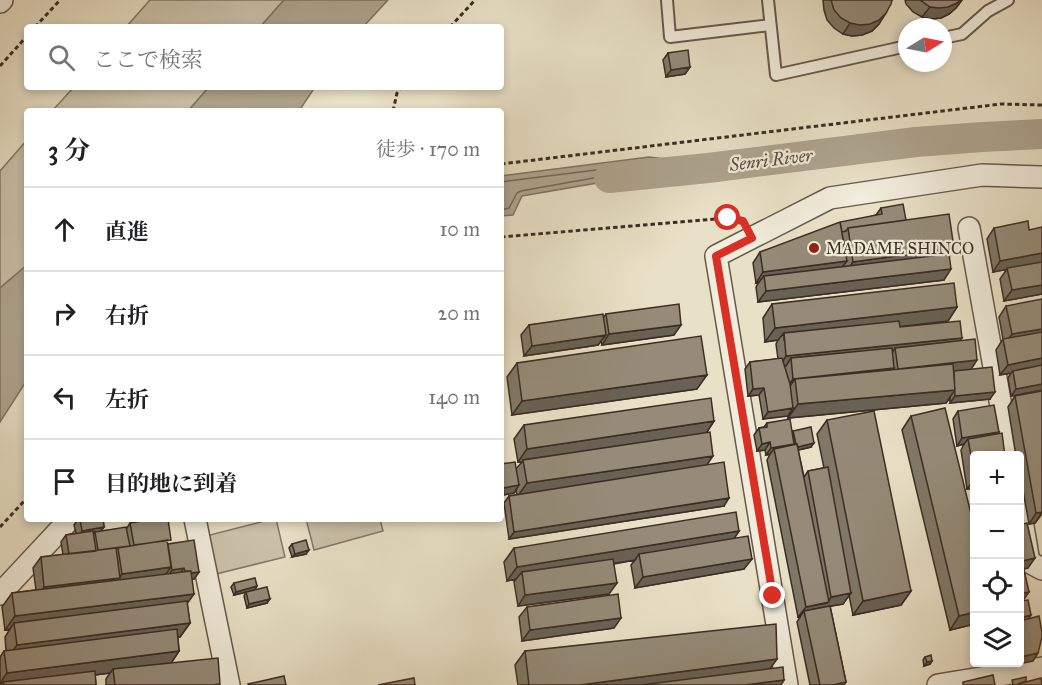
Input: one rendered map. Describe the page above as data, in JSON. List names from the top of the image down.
{
  "water": ["Senri River"],
  "places": ["MADAME SHINCO"],
  "north": "right",
  "page": {
    "search": "ここで検索",
    "heading": ["3 分", "徒歩 · 170 m"],
    "list": [
      ["直進", "10 m"],
      ["右折", "20 m"],
      ["左折", "140 m"],
      "目的地に到着"
    ],
    "map_buttons": ["+", "−"]
  }
}
